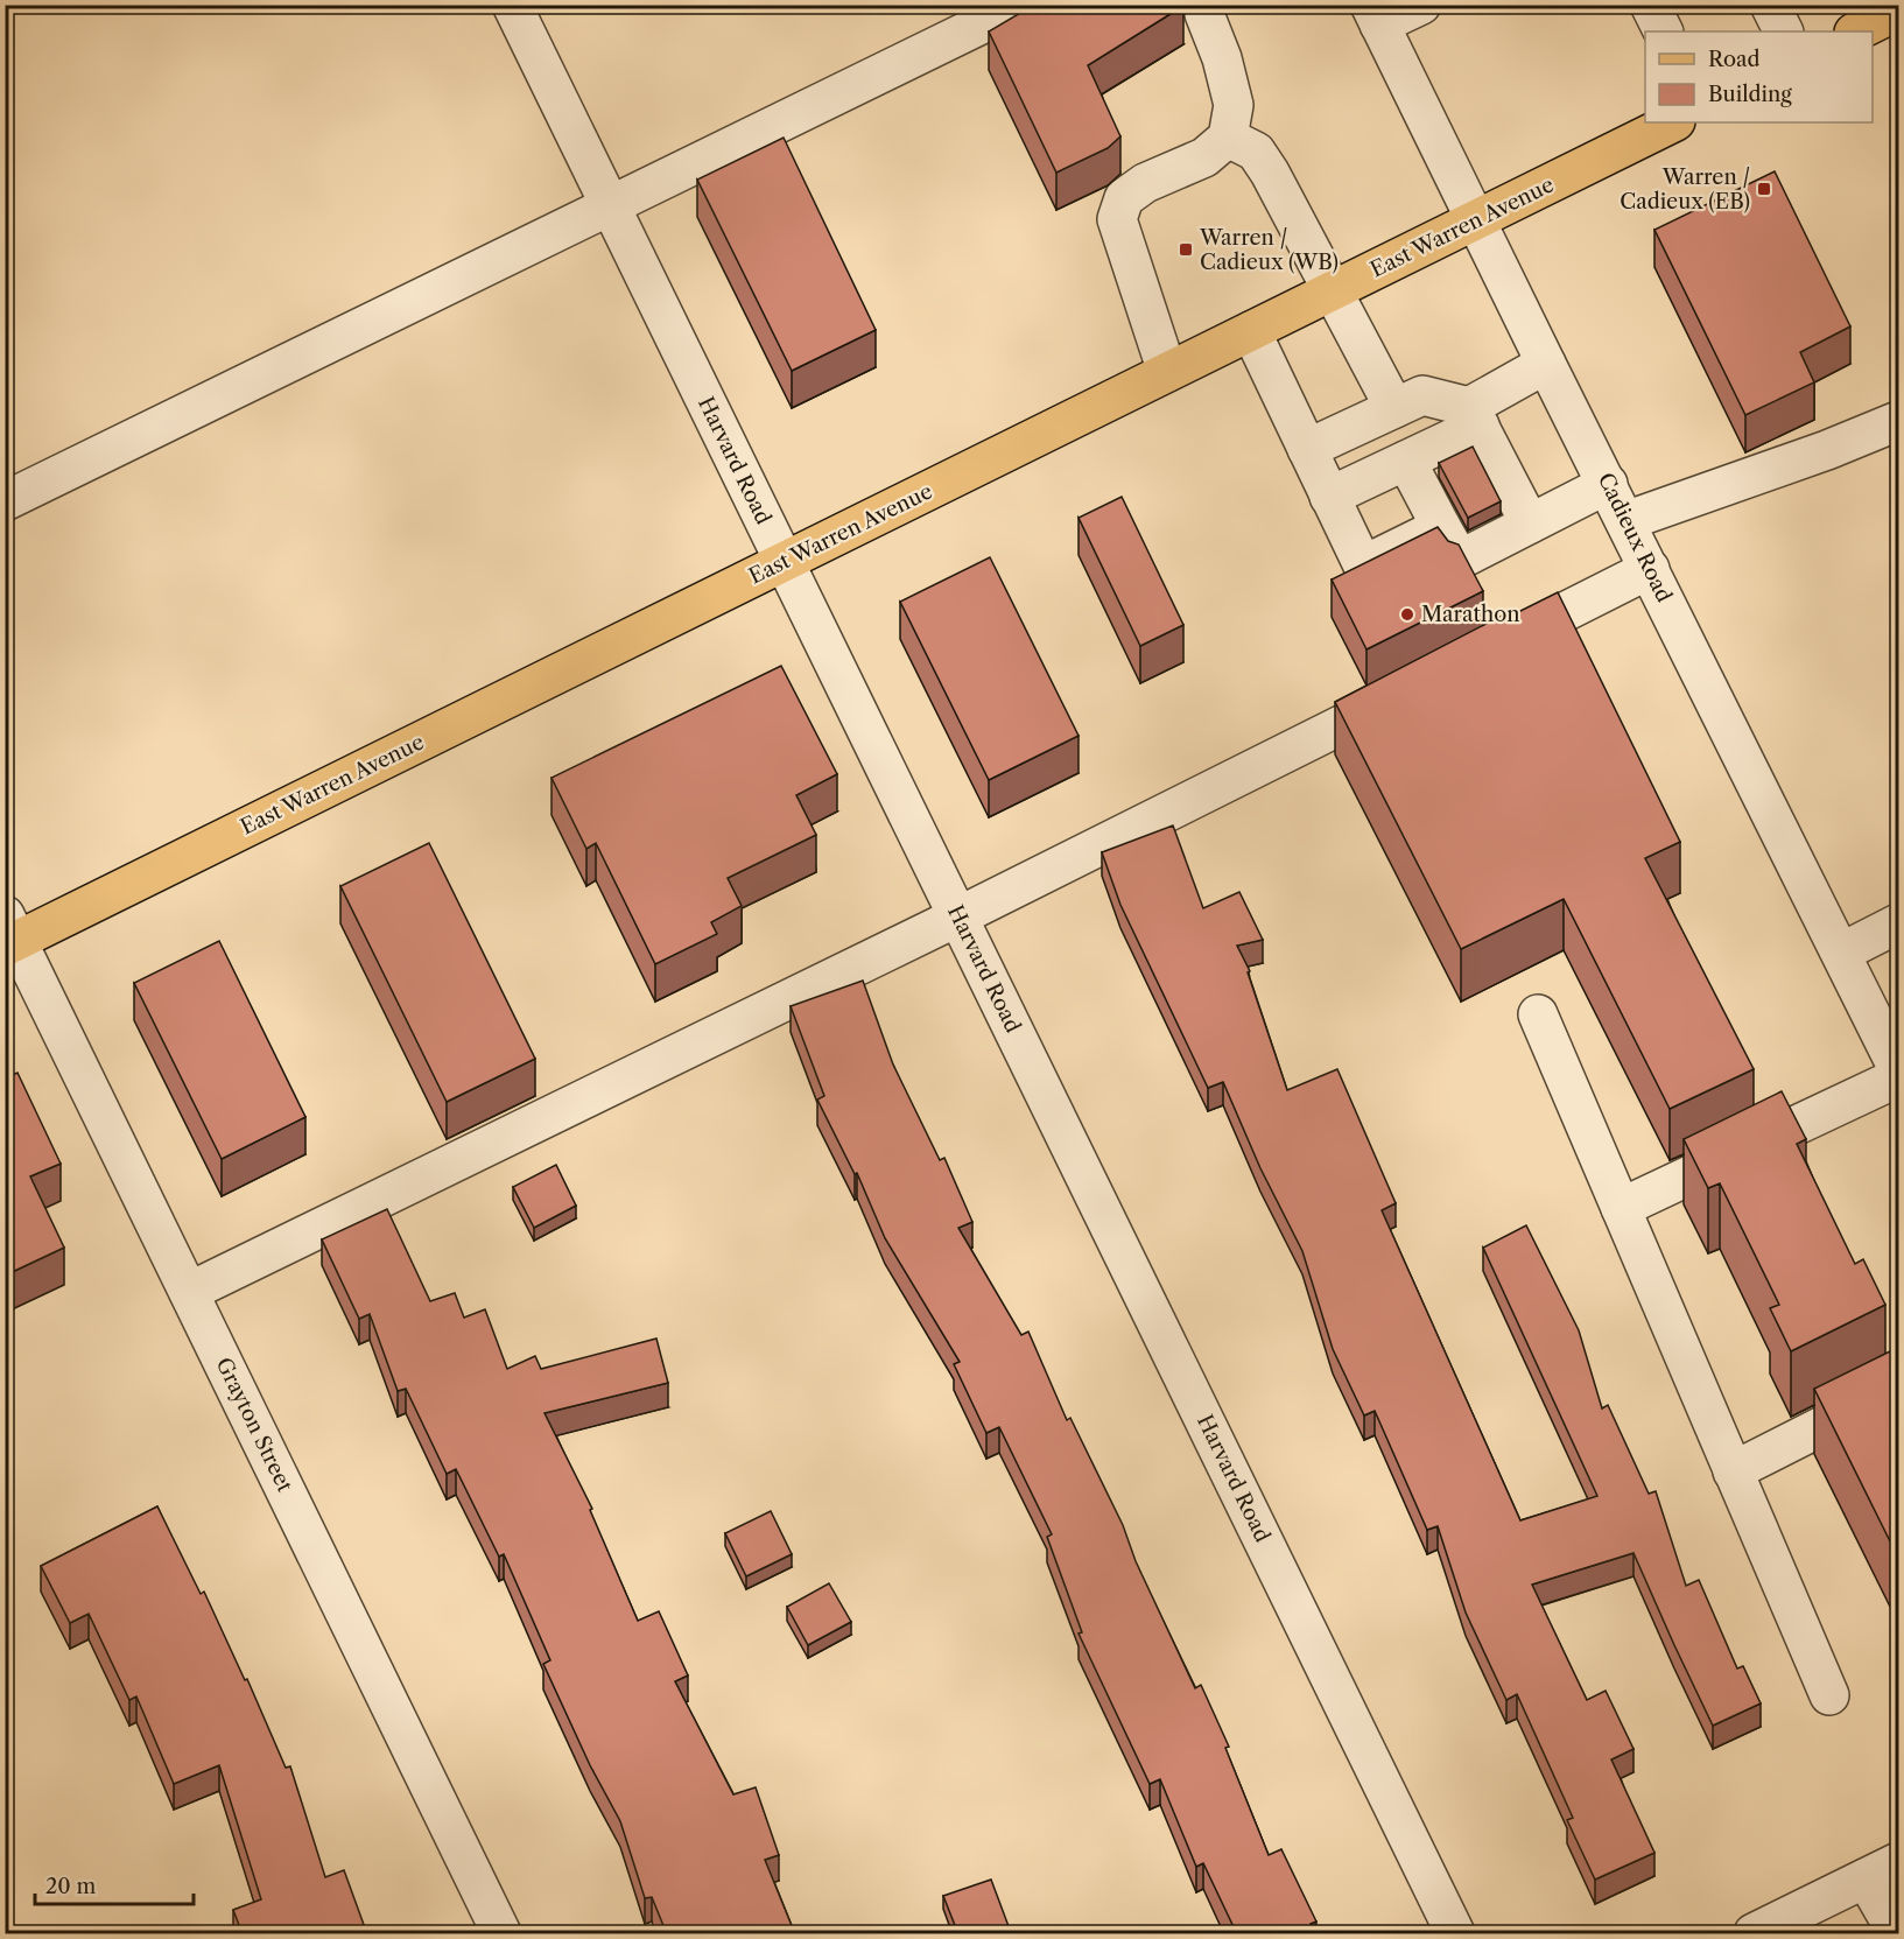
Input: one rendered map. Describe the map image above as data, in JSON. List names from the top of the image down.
{
  "streets": {
    "main road": ["East Warren Avenue"],
    "street": ["Harvard Road", "Cadieux Road", "Grayton Street"]
  },
  "crossings": [
    ["East Warren Avenue", "Harvard Road"],
    ["East Warren Avenue", "Cadieux Road"],
    ["East Warren Avenue", "Grayton Street"]
  ],
  "places": {
    "transit": ["Warren / Cadieux (EB)", "Warren / Cadieux (WB)"],
    "other": ["Marathon"]
  },
  "legend": ["Road", "Building"],
  "scale_bar": "20 m"
}
